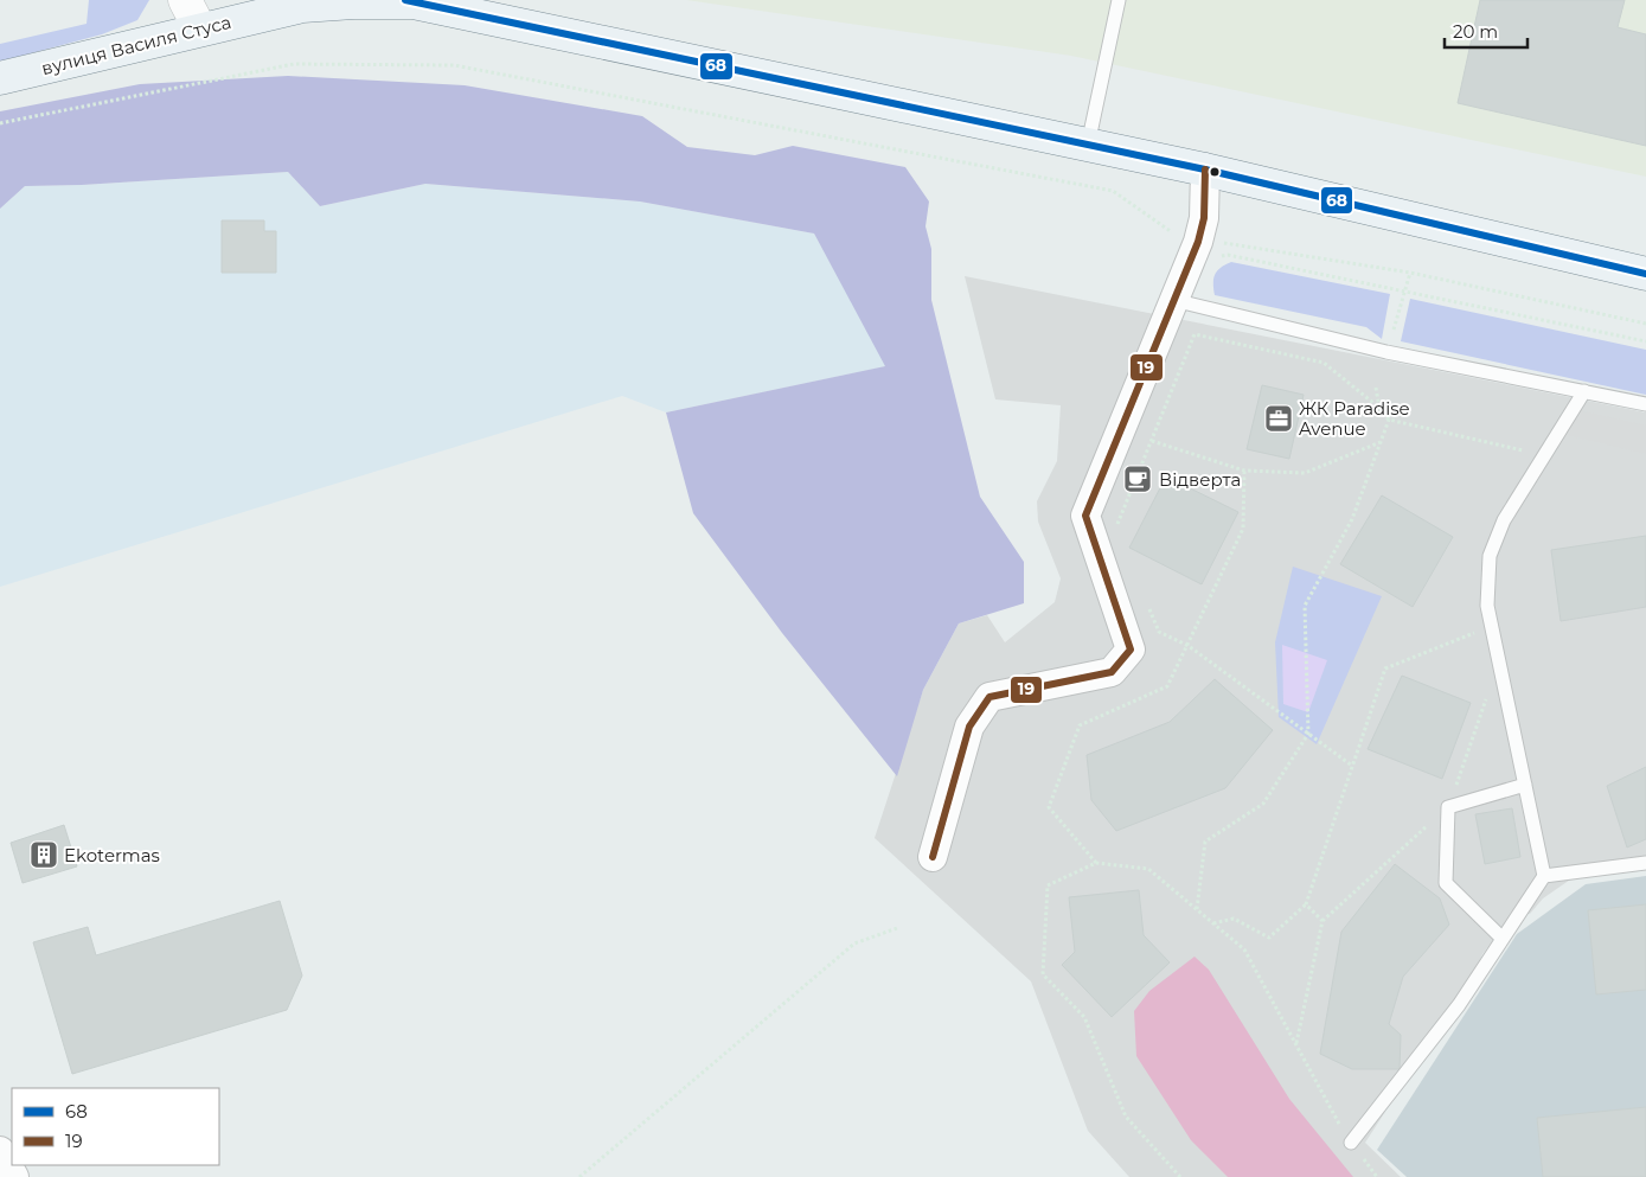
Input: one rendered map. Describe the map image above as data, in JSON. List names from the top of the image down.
{
  "streets": {
    "main road": ["вулиця Василя Стуса"]
  },
  "places": {
    "office": ["ЖК Paradise Avenue"],
    "cafe": ["Відверта"],
    "building": ["Ekotermas"]
  },
  "lines": ["transit line 68", "transit line 19"],
  "legend": ["68", "19"],
  "scale_bar": "20 m"
}
